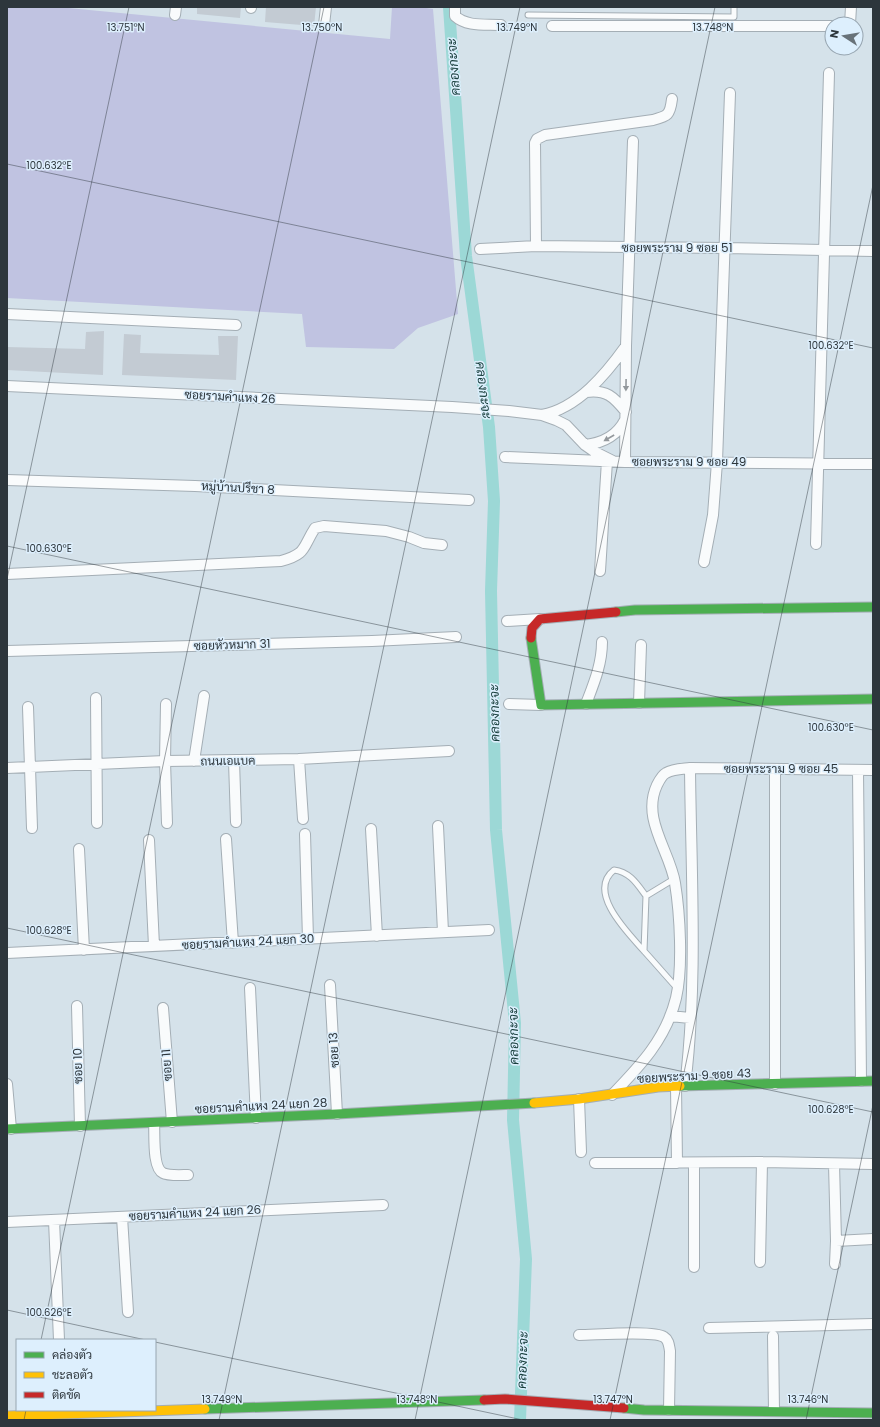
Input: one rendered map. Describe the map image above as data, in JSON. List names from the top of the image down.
{
  "streets": {
    "street": [
      "ซอยพระราม 9 ซอย 51",
      "ซอยรามคำแหง 26",
      "ซอยพระราม 9 ซอย 49",
      "หมู่บ้านปรีชา 8",
      "ซอยหัวหมาก 31",
      "ถนนเอแบค",
      "ซอยพระราม 9 ซอย 45",
      "ซอยรามคำแหง 24 แยก 30",
      "ซอย 13",
      "ซอย 11",
      "ซอย 10",
      "ซอยพระราม 9 ซอย 43",
      "ซอยรามคำแหง 24 แยก 28",
      "ซอยรามคำแหง 24 แยก 26"
    ]
  },
  "crossings": [
    ["ซอยรามคำแหง 26", "ซอยพระราม 9 ซอย 49"],
    ["ซอยพระราม 9 ซอย 45", "ซอยพระราม 9 ซอย 43"],
    ["ซอย 13", "ซอยรามคำแหง 24 แยก 28"],
    ["ซอย 11", "ซอยรามคำแหง 24 แยก 28"],
    ["ซอย 10", "ซอยรามคำแหง 24 แยก 28"],
    ["ซอยพระราม 9 ซอย 43", "ซอยรามคำแหง 24 แยก 28"]
  ],
  "water": ["คลองกะจะ"],
  "legend": ["คล่องตัว", "ชะลอตัว", "ติดขัด"],
  "north": "left",
  "coordinates": [
    "13.751°N",
    "13.750°N",
    "13.749°N",
    "13.748°N",
    "100.632°E",
    "100.630°E",
    "100.628°E",
    "100.626°E",
    "13.747°N",
    "13.746°N"
  ]
}
